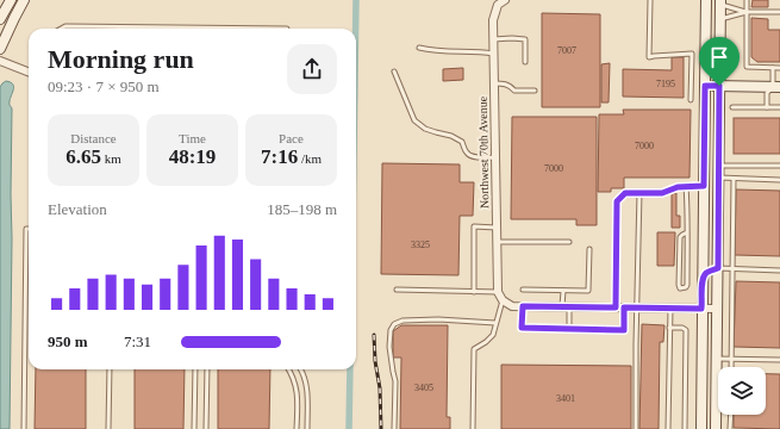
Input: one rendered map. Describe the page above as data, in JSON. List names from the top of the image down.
{
  "streets": {
    "street": ["Northwest 70th Avenue"]
  },
  "house_numbers": [
    "7007",
    "7195",
    "7000",
    "7000",
    "3325",
    "3405",
    "3401"
  ],
  "page": {
    "heading": ["Morning run", "09:23 · 7 × 950 m"],
    "stats": [
      ["Distance", "6.65 km"],
      ["Time", "48:19"],
      ["Pace", "7:16 /km"]
    ],
    "chart": ["Elevation", "185–198 m"],
    "list": [
      {
        "name": "950 m",
        "note": "7:31"
      }
    ]
  }
}
